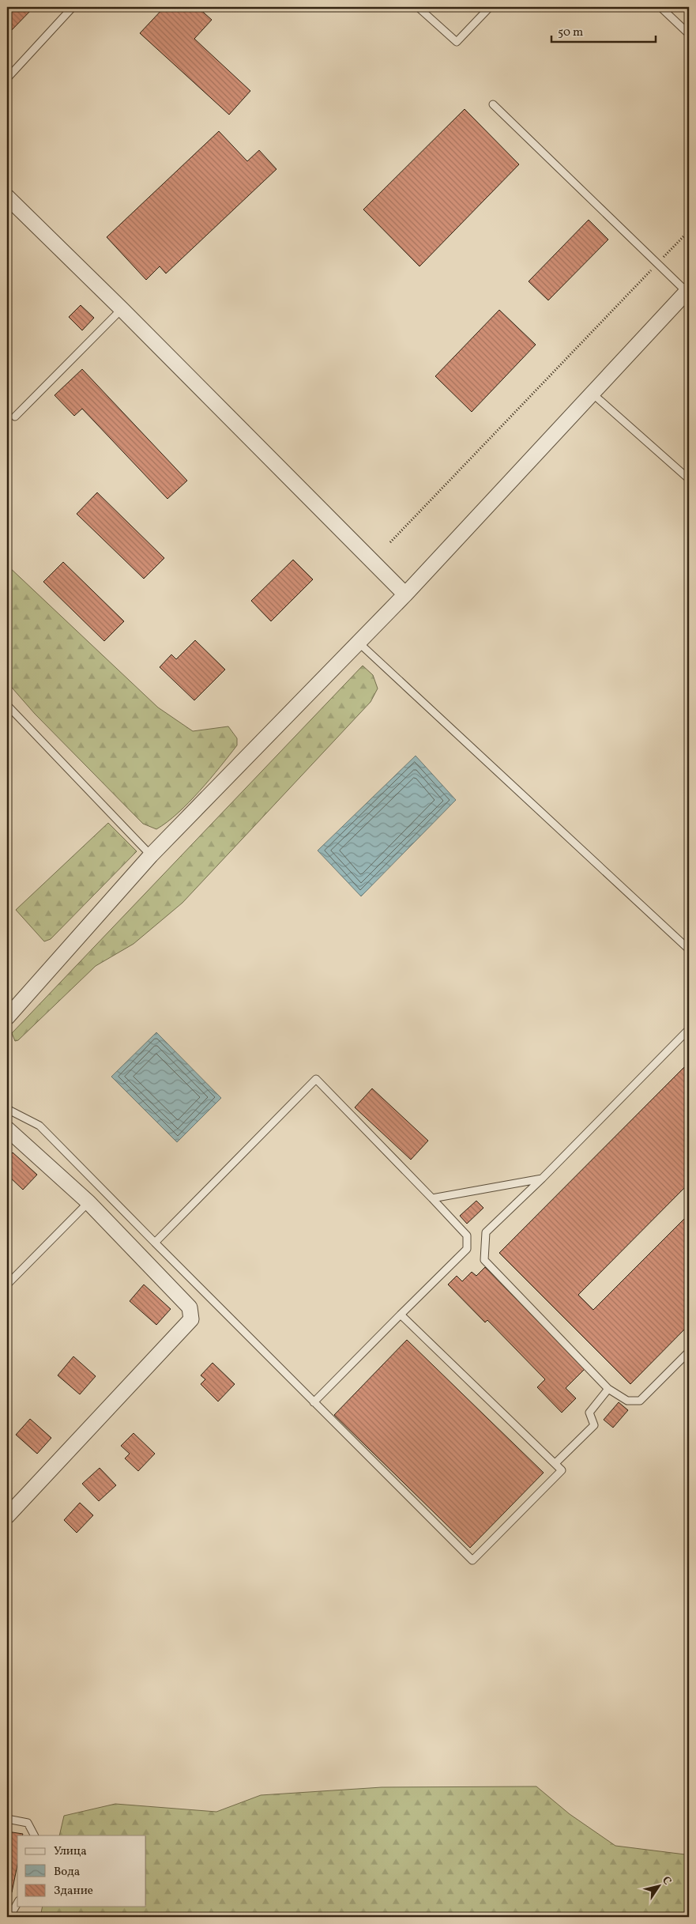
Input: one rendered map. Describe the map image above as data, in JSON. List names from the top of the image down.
{
  "legend": ["Улица", "Вода", "Здание"],
  "scale_bar": "50 m",
  "north": "top right"
}
